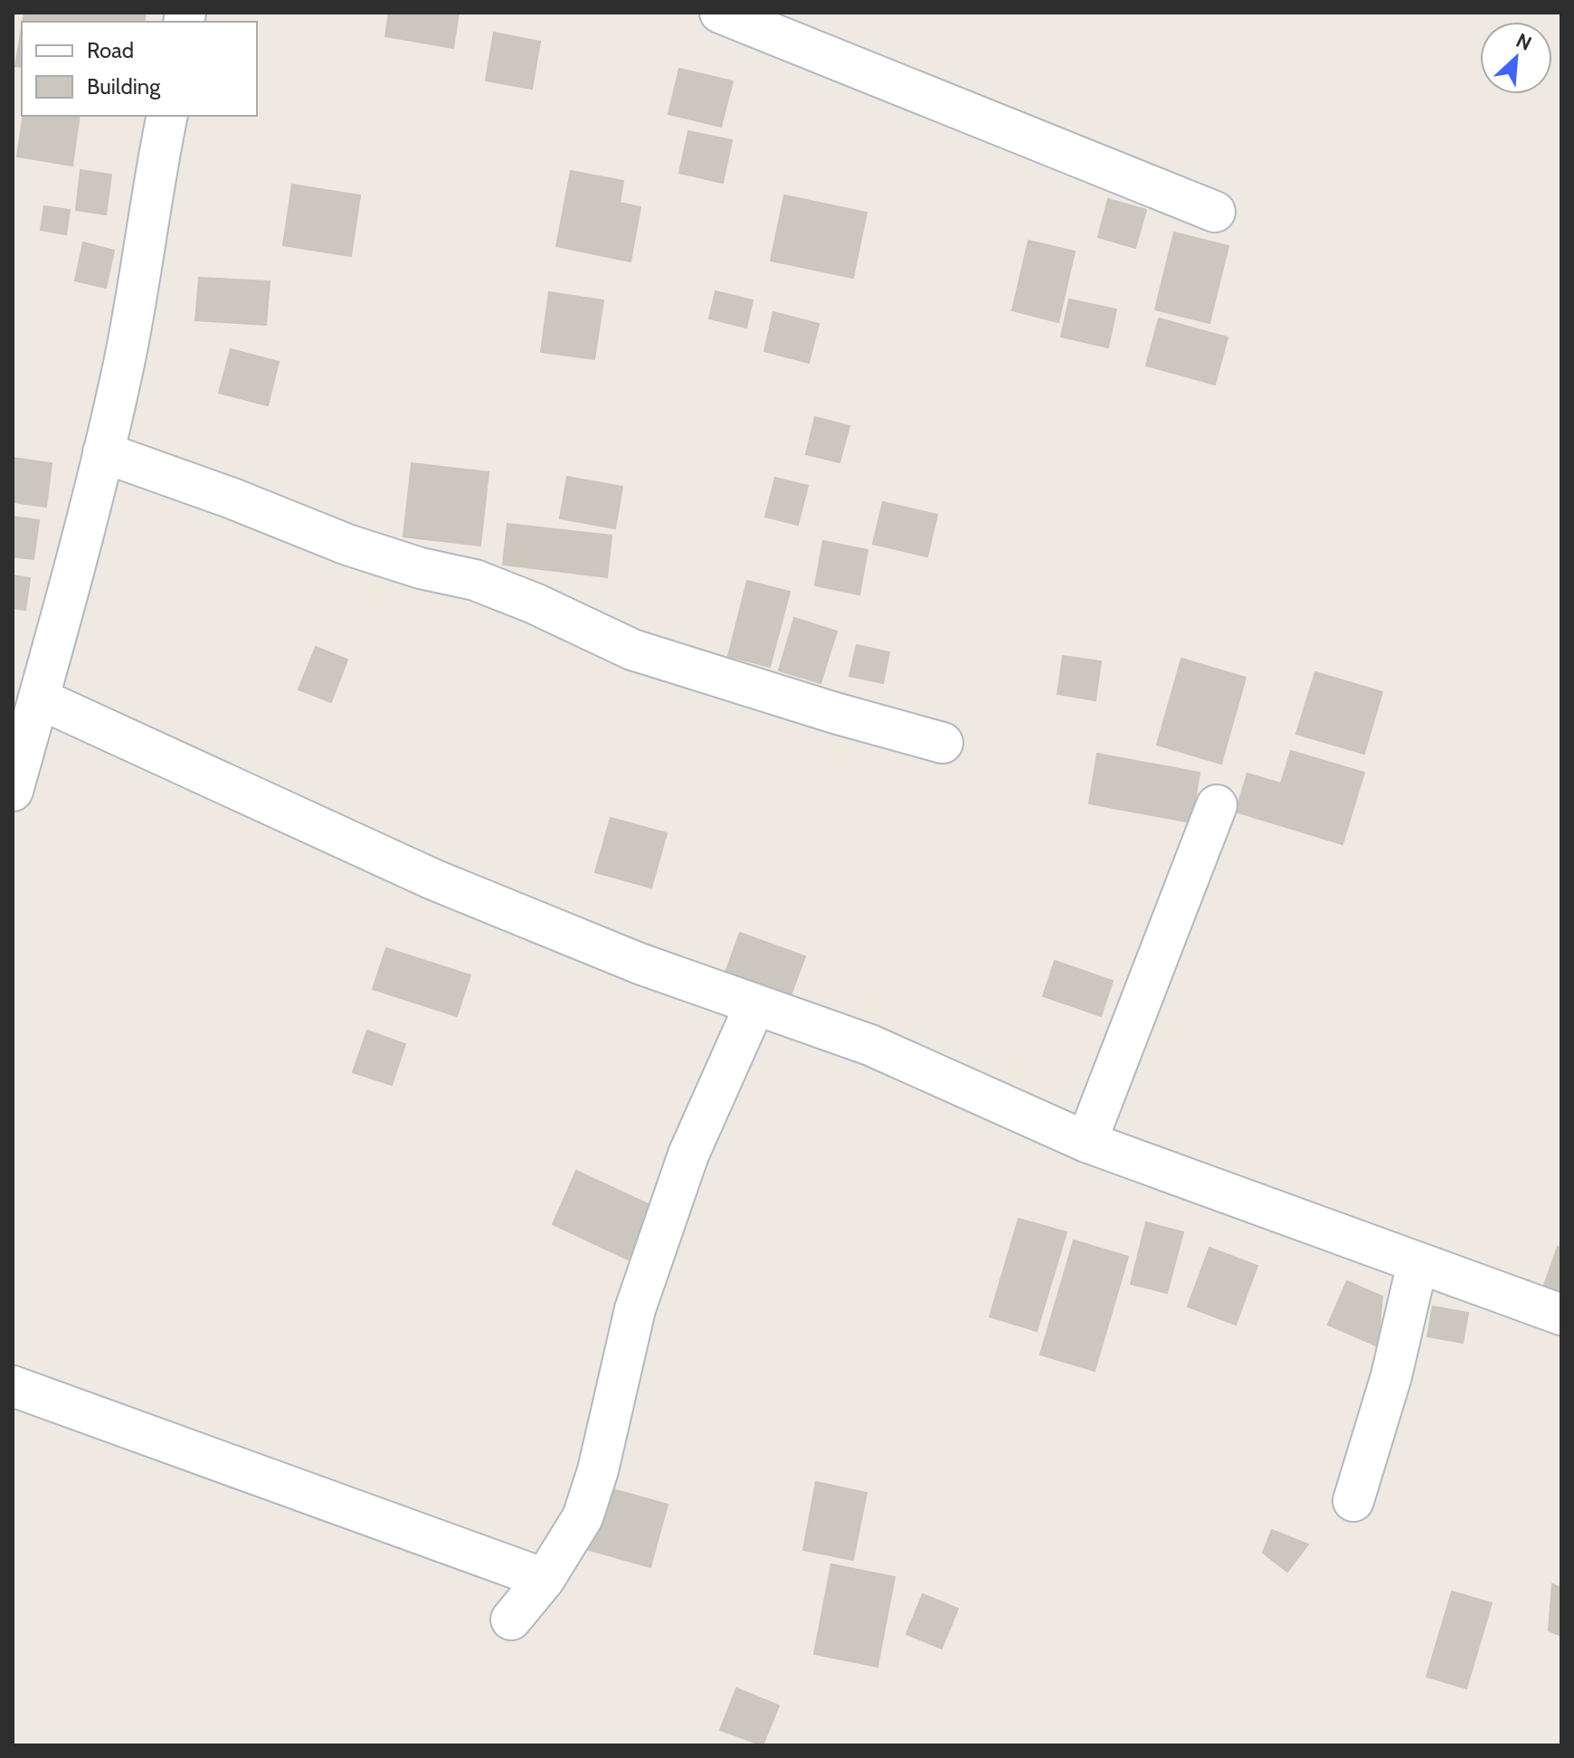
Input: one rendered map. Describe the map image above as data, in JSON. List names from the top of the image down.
{
  "legend": ["Road", "Building"],
  "north": "top right"
}
